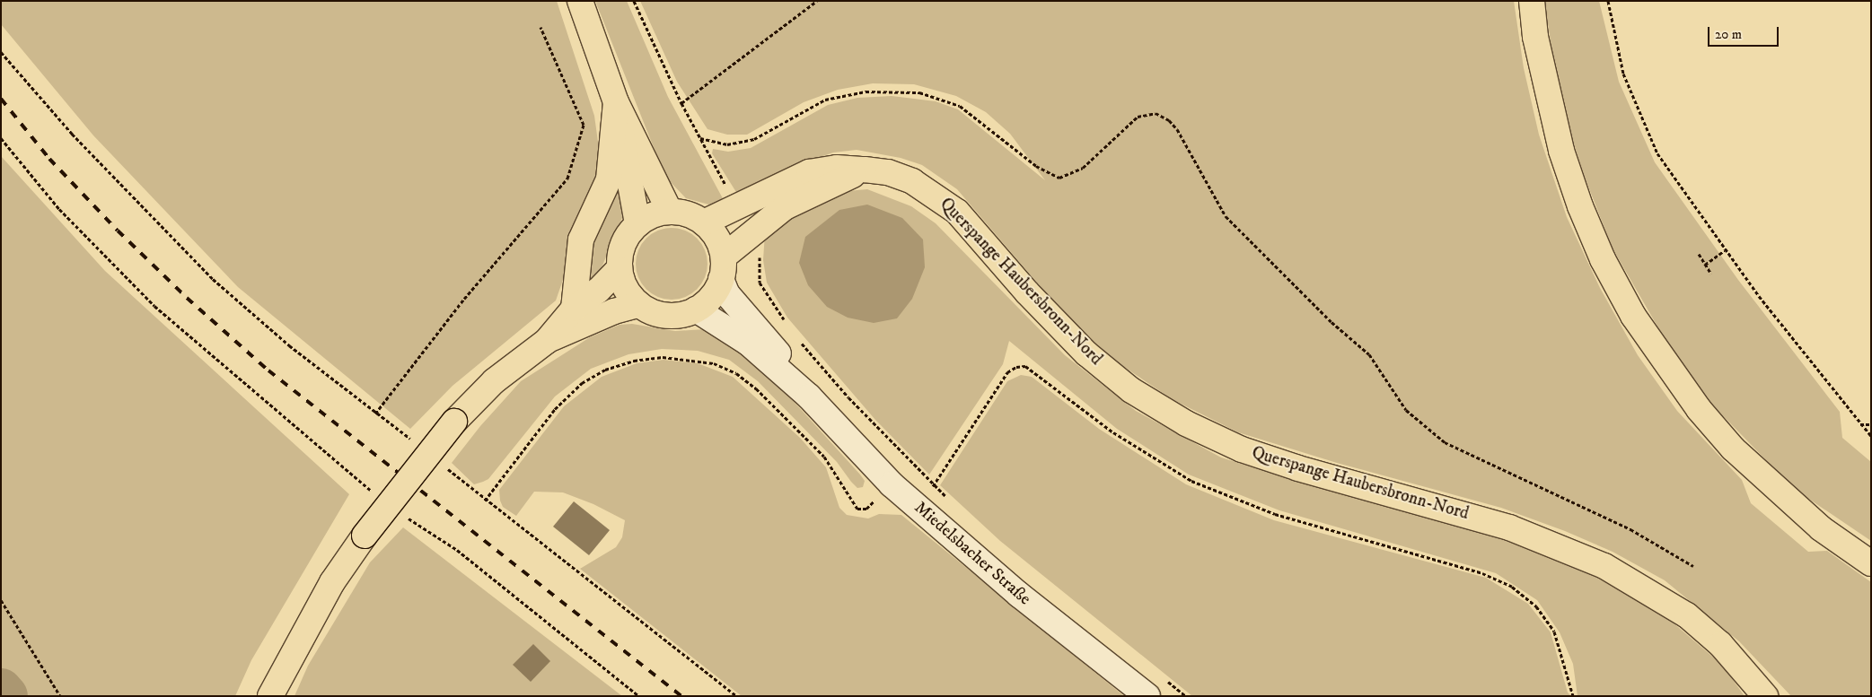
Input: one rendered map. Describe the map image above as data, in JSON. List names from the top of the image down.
{
  "streets": {
    "main road": ["Querspange Haubersbronn-Nord"],
    "street": ["Miedelsbacher Straße"]
  },
  "scale_bar": "20 m"
}
